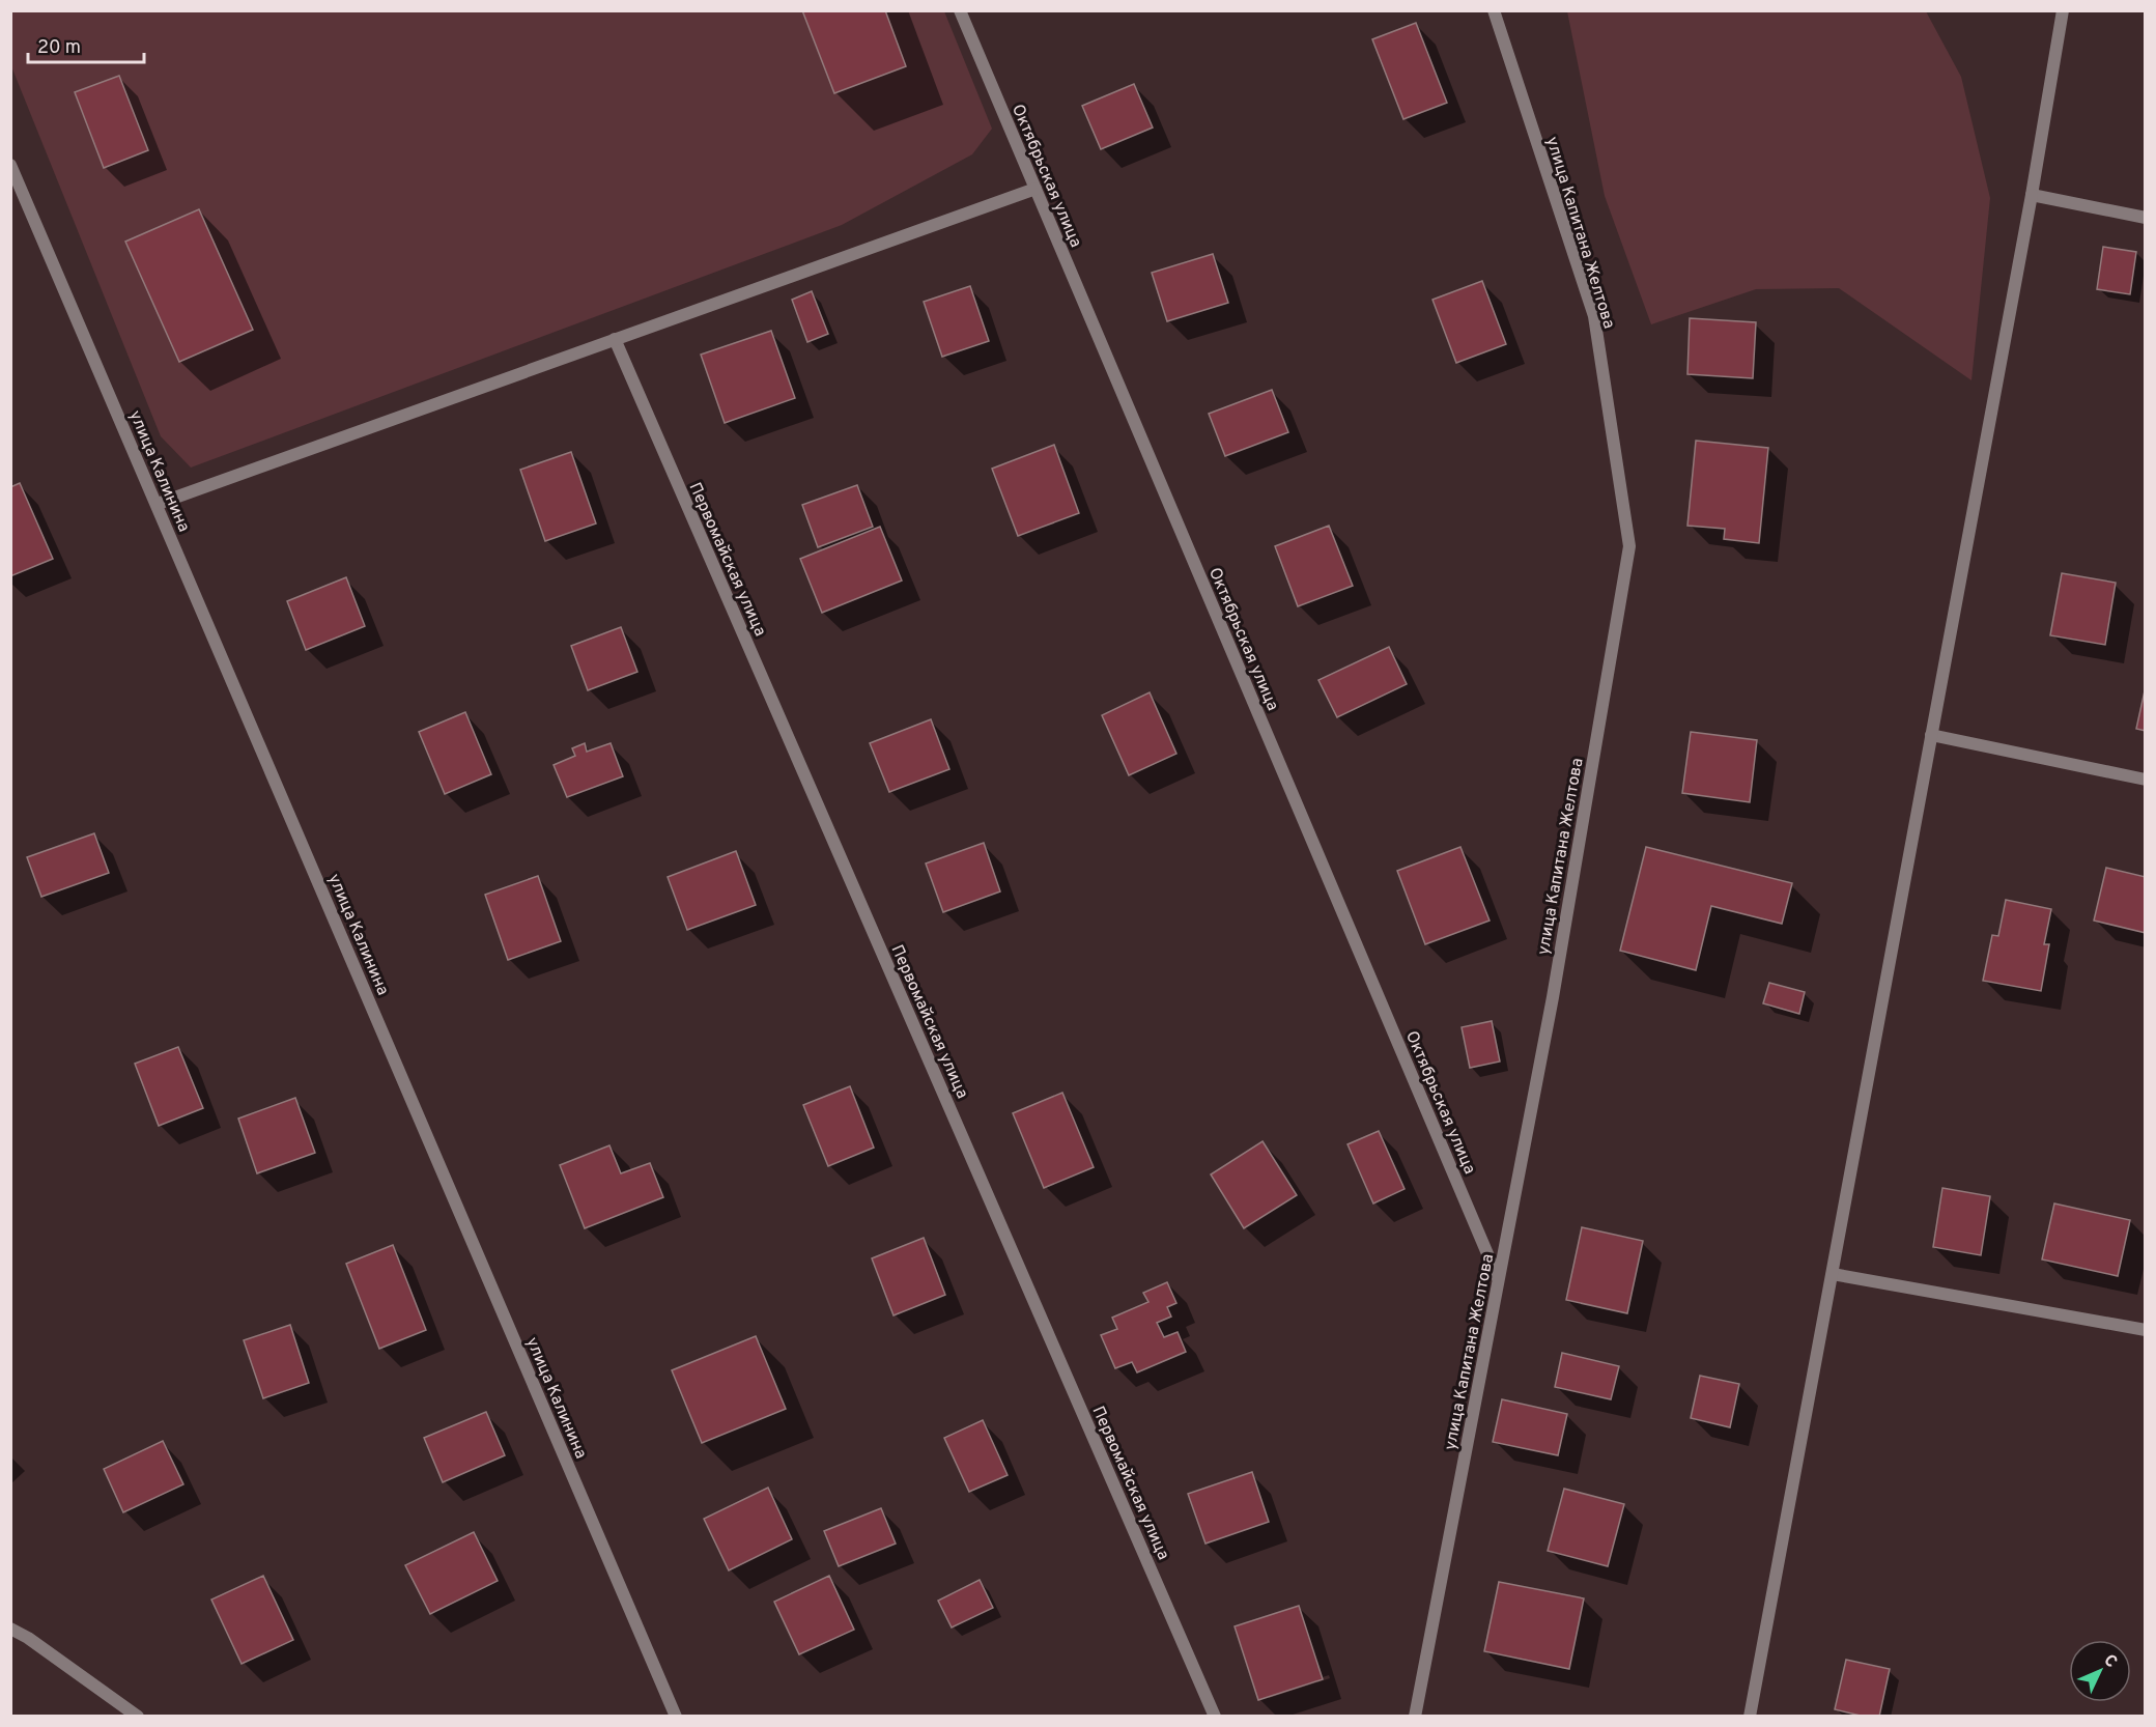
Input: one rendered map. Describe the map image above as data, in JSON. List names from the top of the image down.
{
  "streets": {
    "street": [
      "Октябрьская улица",
      "улица Капитана Желтова",
      "улица Калинина",
      "Первомайская улица"
    ]
  },
  "crossings": [
    ["Октябрьская улица", "улица Капитана Желтова"]
  ],
  "scale_bar": "20 m",
  "north": "top right"
}
